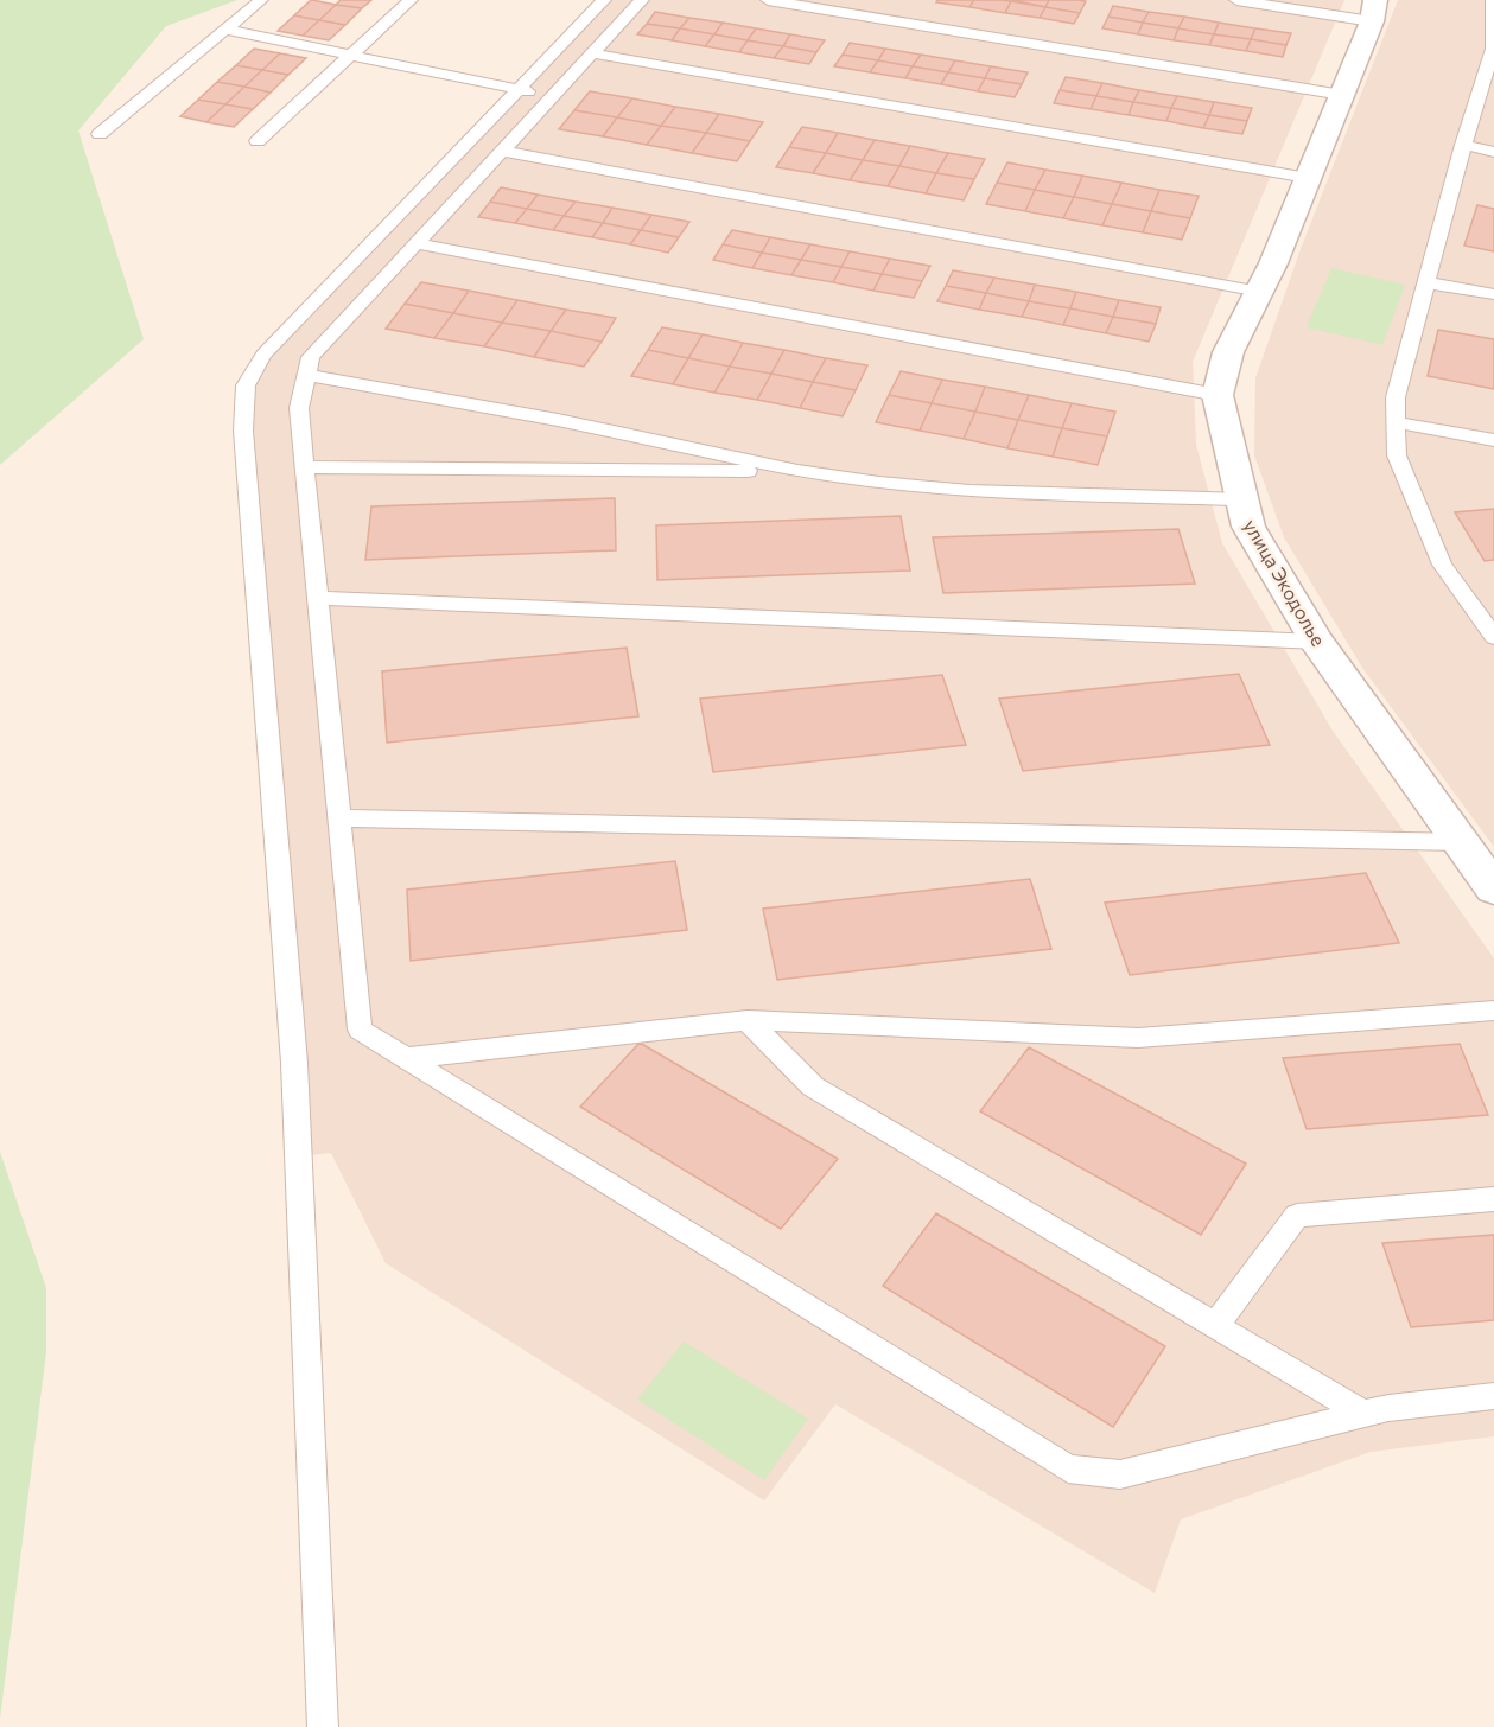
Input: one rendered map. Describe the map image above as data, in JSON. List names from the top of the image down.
{
  "streets": {
    "street": ["улица Экодолье"]
  }
}
